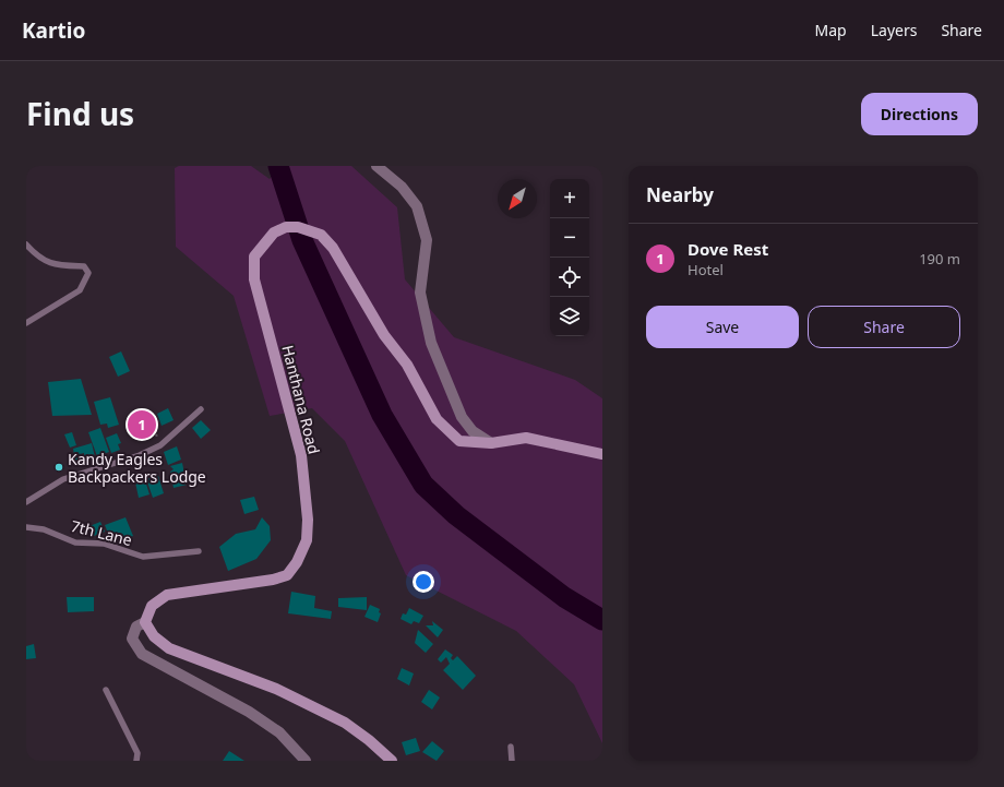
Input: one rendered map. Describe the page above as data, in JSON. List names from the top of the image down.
{
  "streets": {
    "street": ["Hanthana Road"],
    "lane": ["7th Lane"]
  },
  "places": ["Kandy Eagles Backpackers Lodge"],
  "north": "bottom left",
  "page": {
    "header": "Kartio",
    "nav": ["Map", "Layers", "Share"],
    "title": "Find us",
    "buttons": [
      "Directions",
      ["Save", "Share"]
    ],
    "heading": "Nearby",
    "map_buttons": ["+", "−"],
    "list": [
      {
        "mark": "1",
        "name": "Dove Rest",
        "note": "Hotel",
        "value": "190 m"
      }
    ],
    "pins": "1"
  }
}
